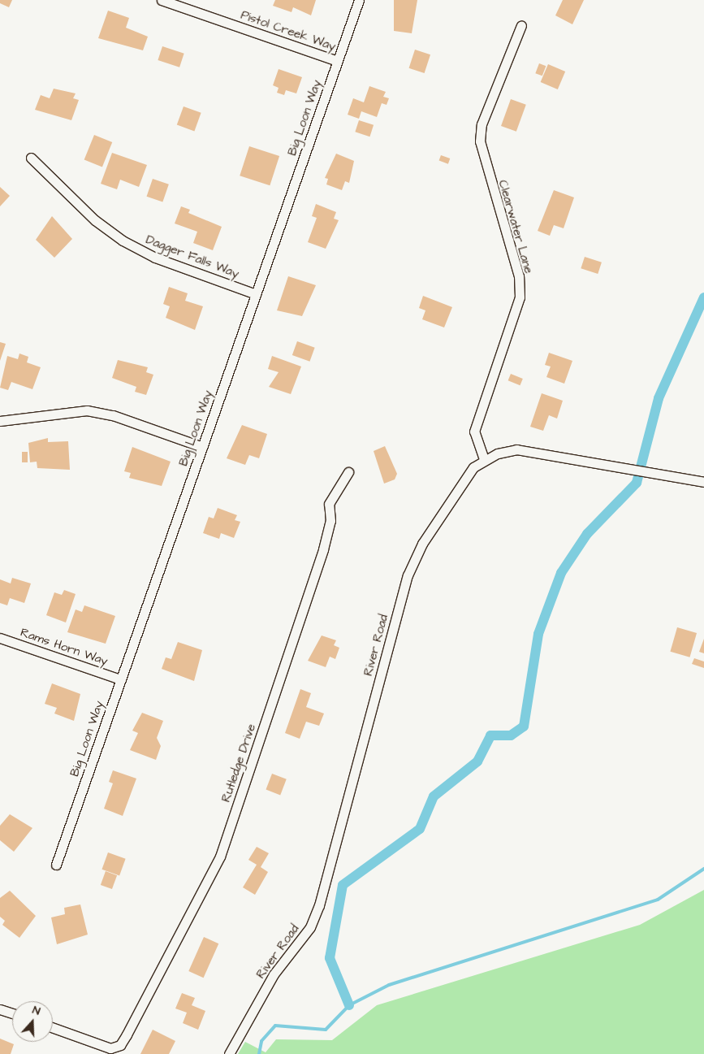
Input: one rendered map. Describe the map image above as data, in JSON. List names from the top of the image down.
{
  "streets": {
    "street": [
      "Pistol Creek Way",
      "Big Loon Way",
      "Clearwater Lane",
      "Dagger Falls Way",
      "River Road",
      "Rams Horn Way",
      "Rutledge Drive"
    ]
  },
  "crossings": [
    ["Pistol Creek Way", "Big Loon Way"],
    ["Big Loon Way", "Dagger Falls Way"],
    ["Big Loon Way", "Rams Horn Way"],
    ["Clearwater Lane", "River Road"]
  ],
  "north": "top"
}
